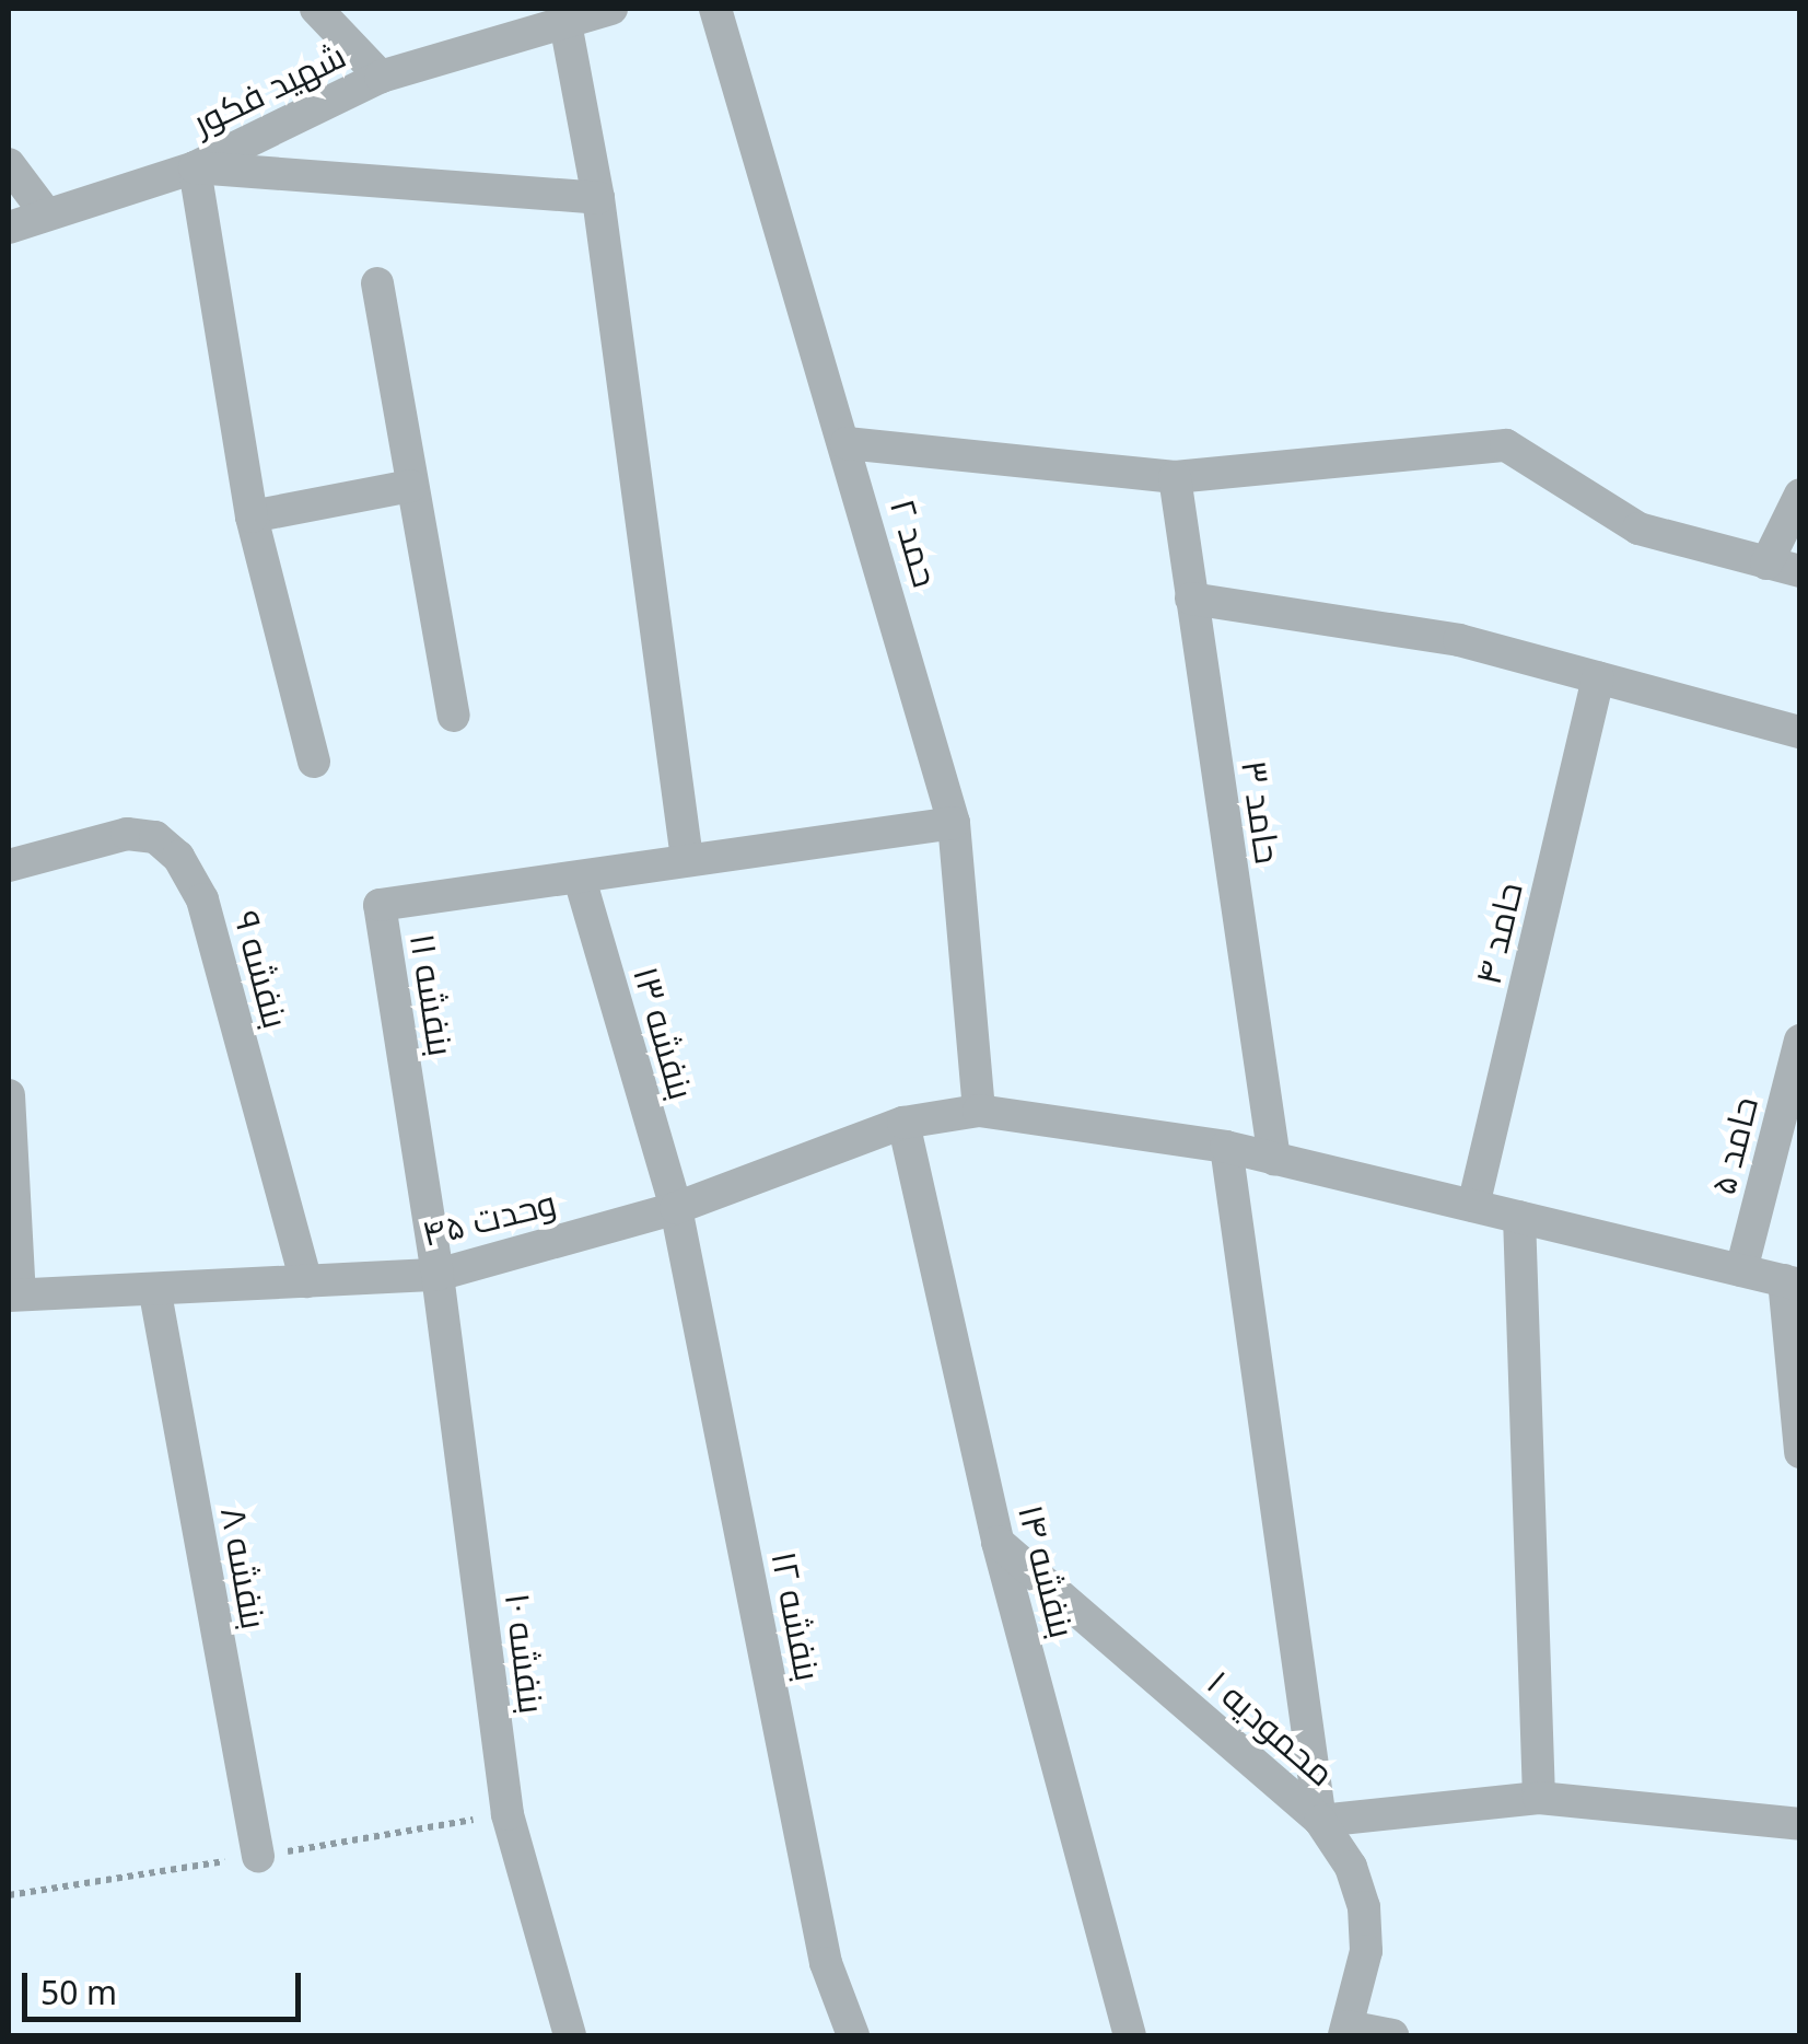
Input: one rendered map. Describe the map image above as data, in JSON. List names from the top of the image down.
{
  "streets": {
    "street": [
      "شهید فکور",
      "حمد ۲",
      "حامد ۳",
      "حامد ۴",
      "بنفشه ۹",
      "بنفشه ۱۱",
      "بنفشه ۱۳",
      "حامد ۵",
      "وحدت ۴۵",
      "بنفشه ۸",
      "بنفشه ۱۴",
      "بنفشه ۱۲",
      "بنفشه ۱۰",
      "محمودیه ۱"
    ]
  },
  "crossings": [
    ["حمد ۲", "بنفشه ۱۱"],
    ["حمد ۲", "وحدت ۴۵"],
    ["حامد ۳", "وحدت ۴۵"],
    ["حامد ۴", "وحدت ۴۵"],
    ["بنفشه ۹", "وحدت ۴۵"],
    ["بنفشه ۱۱", "بنفشه ۱۳"],
    ["بنفشه ۱۱", "وحدت ۴۵"],
    ["بنفشه ۱۱", "بنفشه ۱۰"],
    ["بنفشه ۱۳", "وحدت ۴۵"],
    ["بنفشه ۱۳", "بنفشه ۱۲"],
    ["حامد ۵", "وحدت ۴۵"],
    ["وحدت ۴۵", "بنفشه ۸"],
    ["وحدت ۴۵", "بنفشه ۱۴"],
    ["وحدت ۴۵", "بنفشه ۱۲"],
    ["وحدت ۴۵", "بنفشه ۱۰"],
    ["بنفشه ۱۴", "محمودیه ۱"]
  ],
  "scale_bar": "50 m"
}
